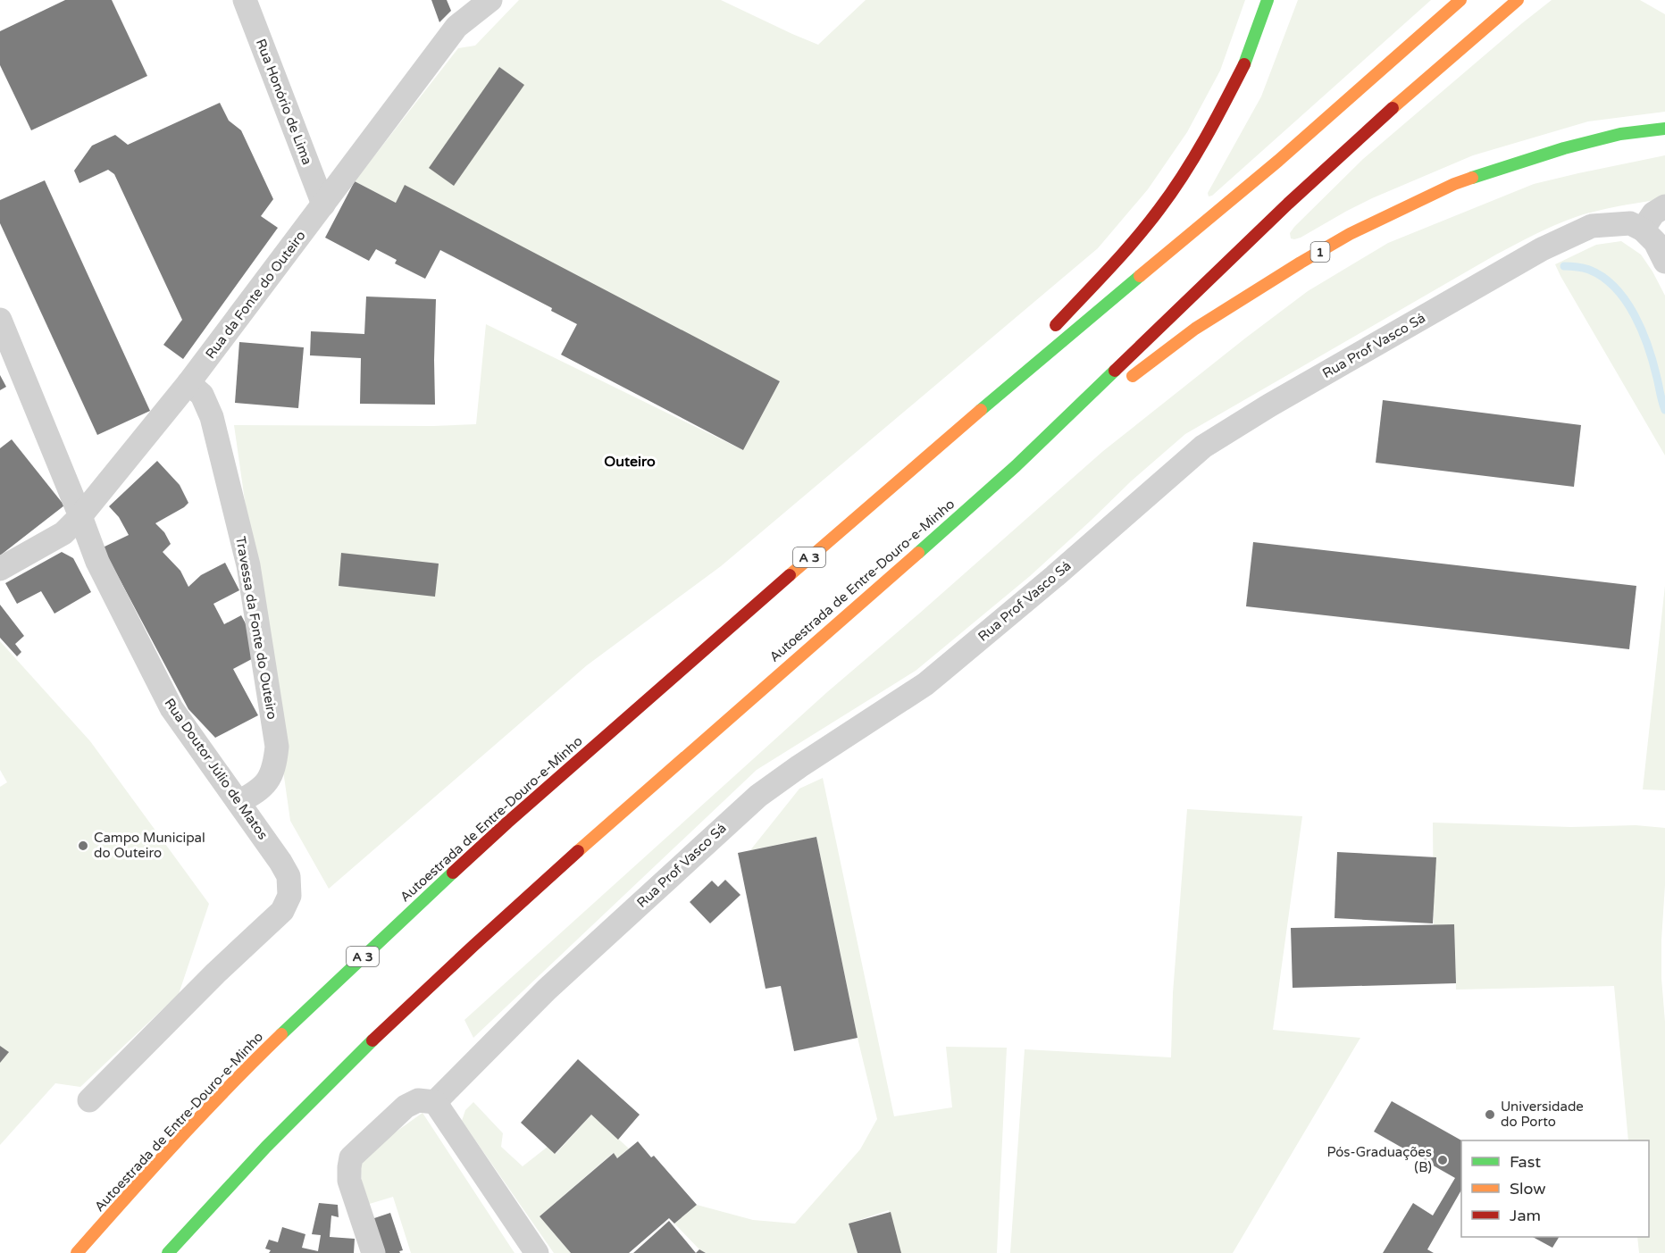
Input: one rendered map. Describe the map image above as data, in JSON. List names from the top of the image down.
{
  "streets": {
    "highway": ["1", "A 3", "Autoestrada de Entre-Douro-e-Minho"],
    "street": [
      "Rua Honório de Lima",
      "Rua da Fonte do Outeiro",
      "Rua Prof Vasco Sá",
      "Travessa da Fonte do Outeiro",
      "Rua Doutor Júlio de Matos"
    ]
  },
  "crossings": [
    ["Rua Honório de Lima", "Rua da Fonte do Outeiro"],
    ["Rua da Fonte do Outeiro", "Travessa da Fonte do Outeiro"],
    ["Rua da Fonte do Outeiro", "Rua Doutor Júlio de Matos"],
    ["Travessa da Fonte do Outeiro", "Rua Doutor Júlio de Matos"]
  ],
  "districts": ["Outeiro"],
  "places": ["Campo Municipal do Outeiro", "Universidade do Porto", "Pós-Graduações (B)"],
  "legend": ["Fast", "Slow", "Jam"]
}
